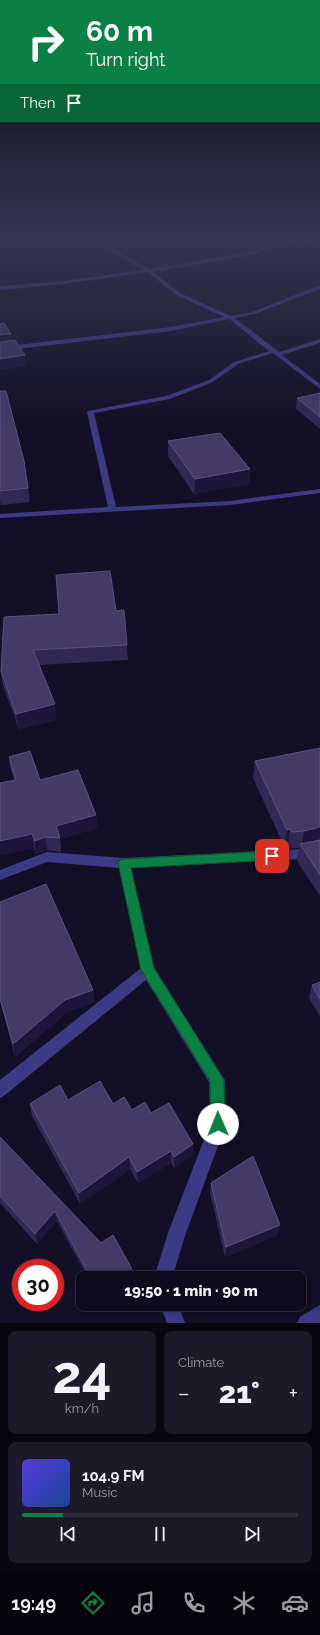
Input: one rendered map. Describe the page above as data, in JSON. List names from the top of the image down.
{
  "page": {
    "turn": ["60 m", "Turn right"],
    "then": "Then",
    "limit": "30",
    "trip": "19:50 · 1 min · 90 m",
    "tile": [
      ["24", "km/h"],
      "Climate"
    ],
    "heat": ["−", "21°", "+"],
    "song": ["104.9 FM", "Music"],
    "tabs": "19:49"
  }
}
